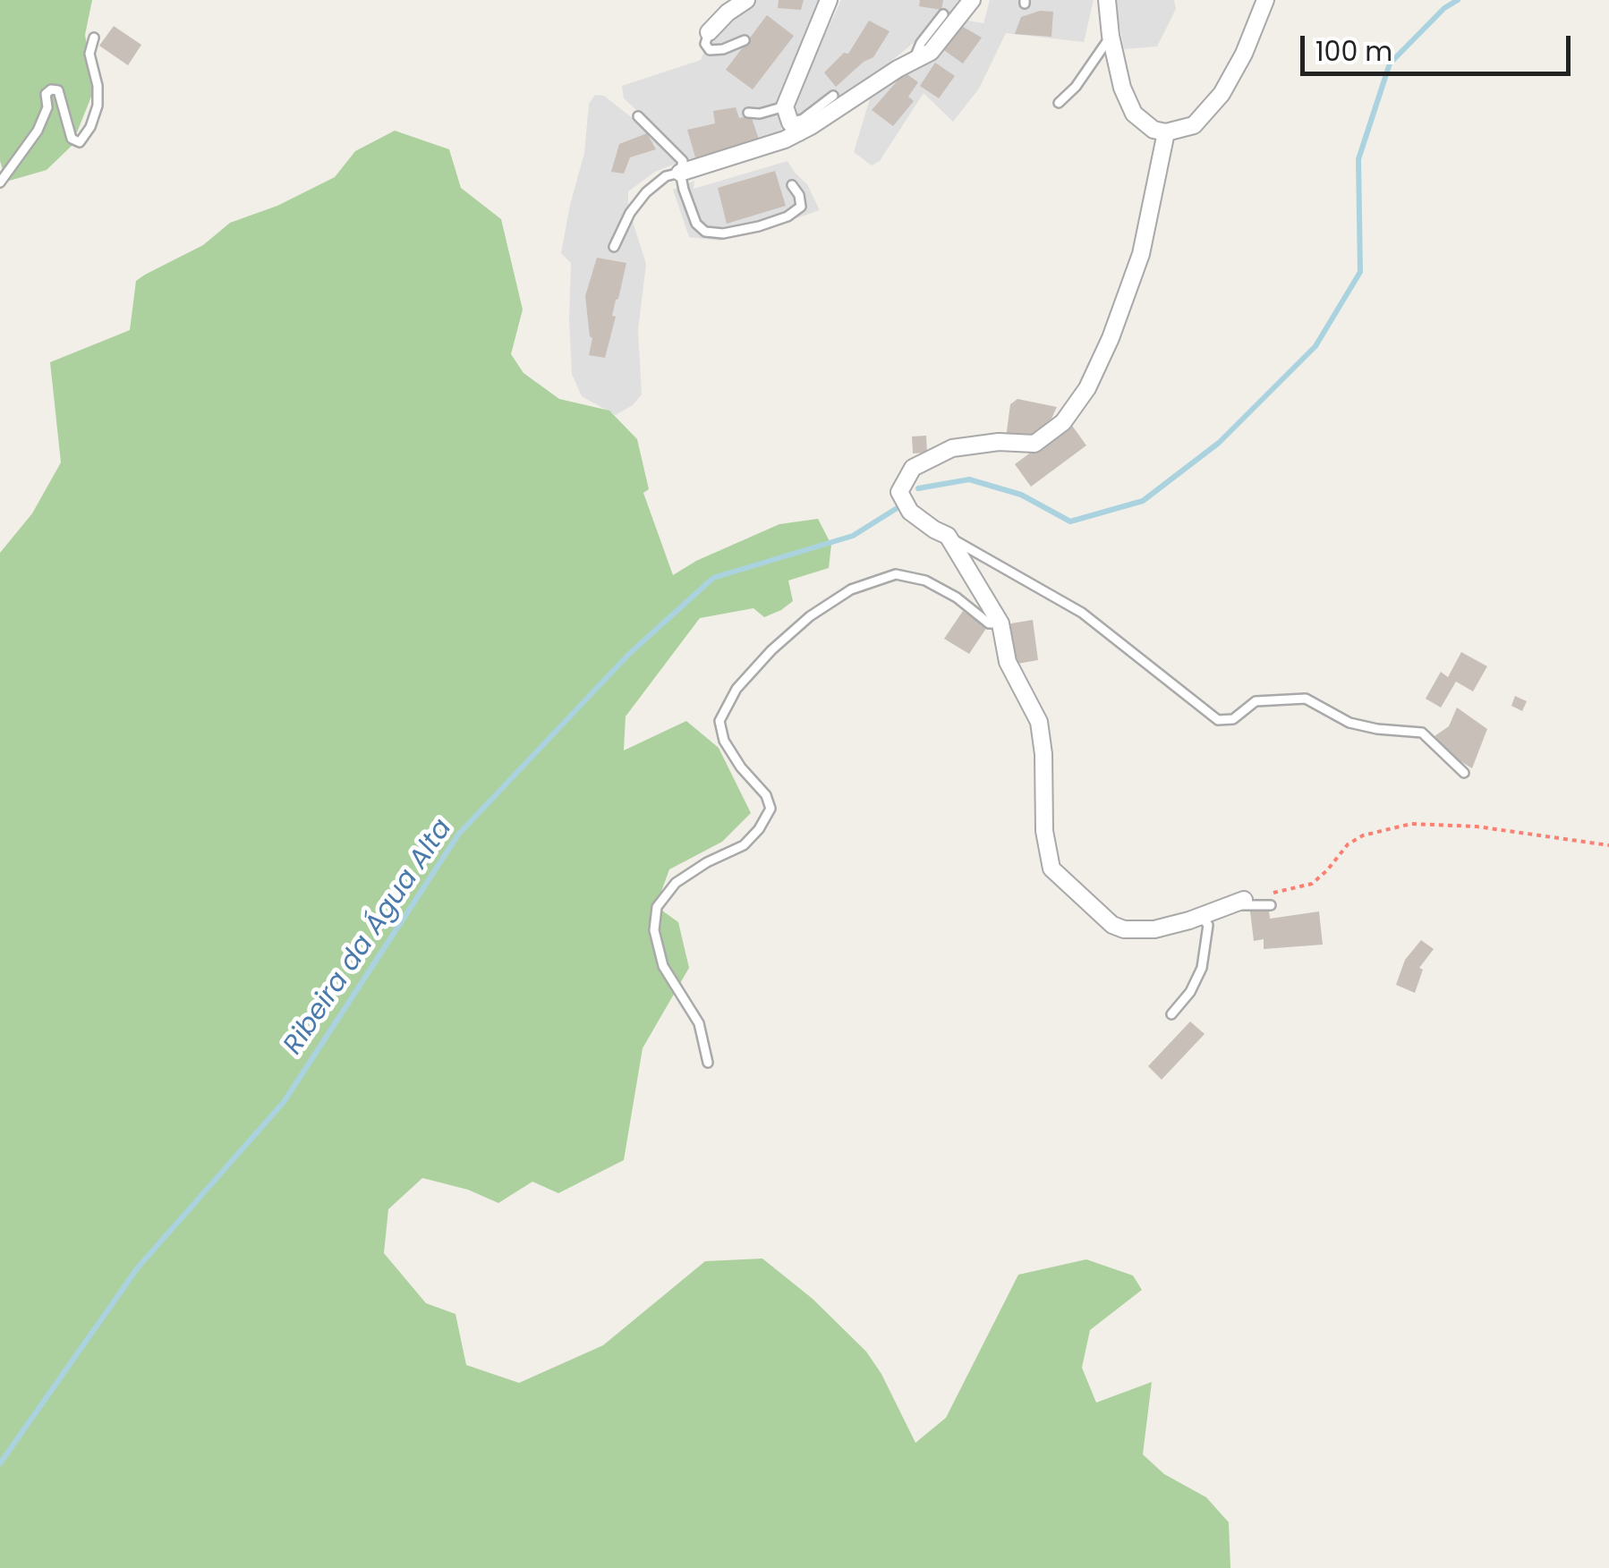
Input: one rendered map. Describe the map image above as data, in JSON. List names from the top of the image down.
{
  "water": ["Ribeira da Água Alta"],
  "scale_bar": "100 m"
}
